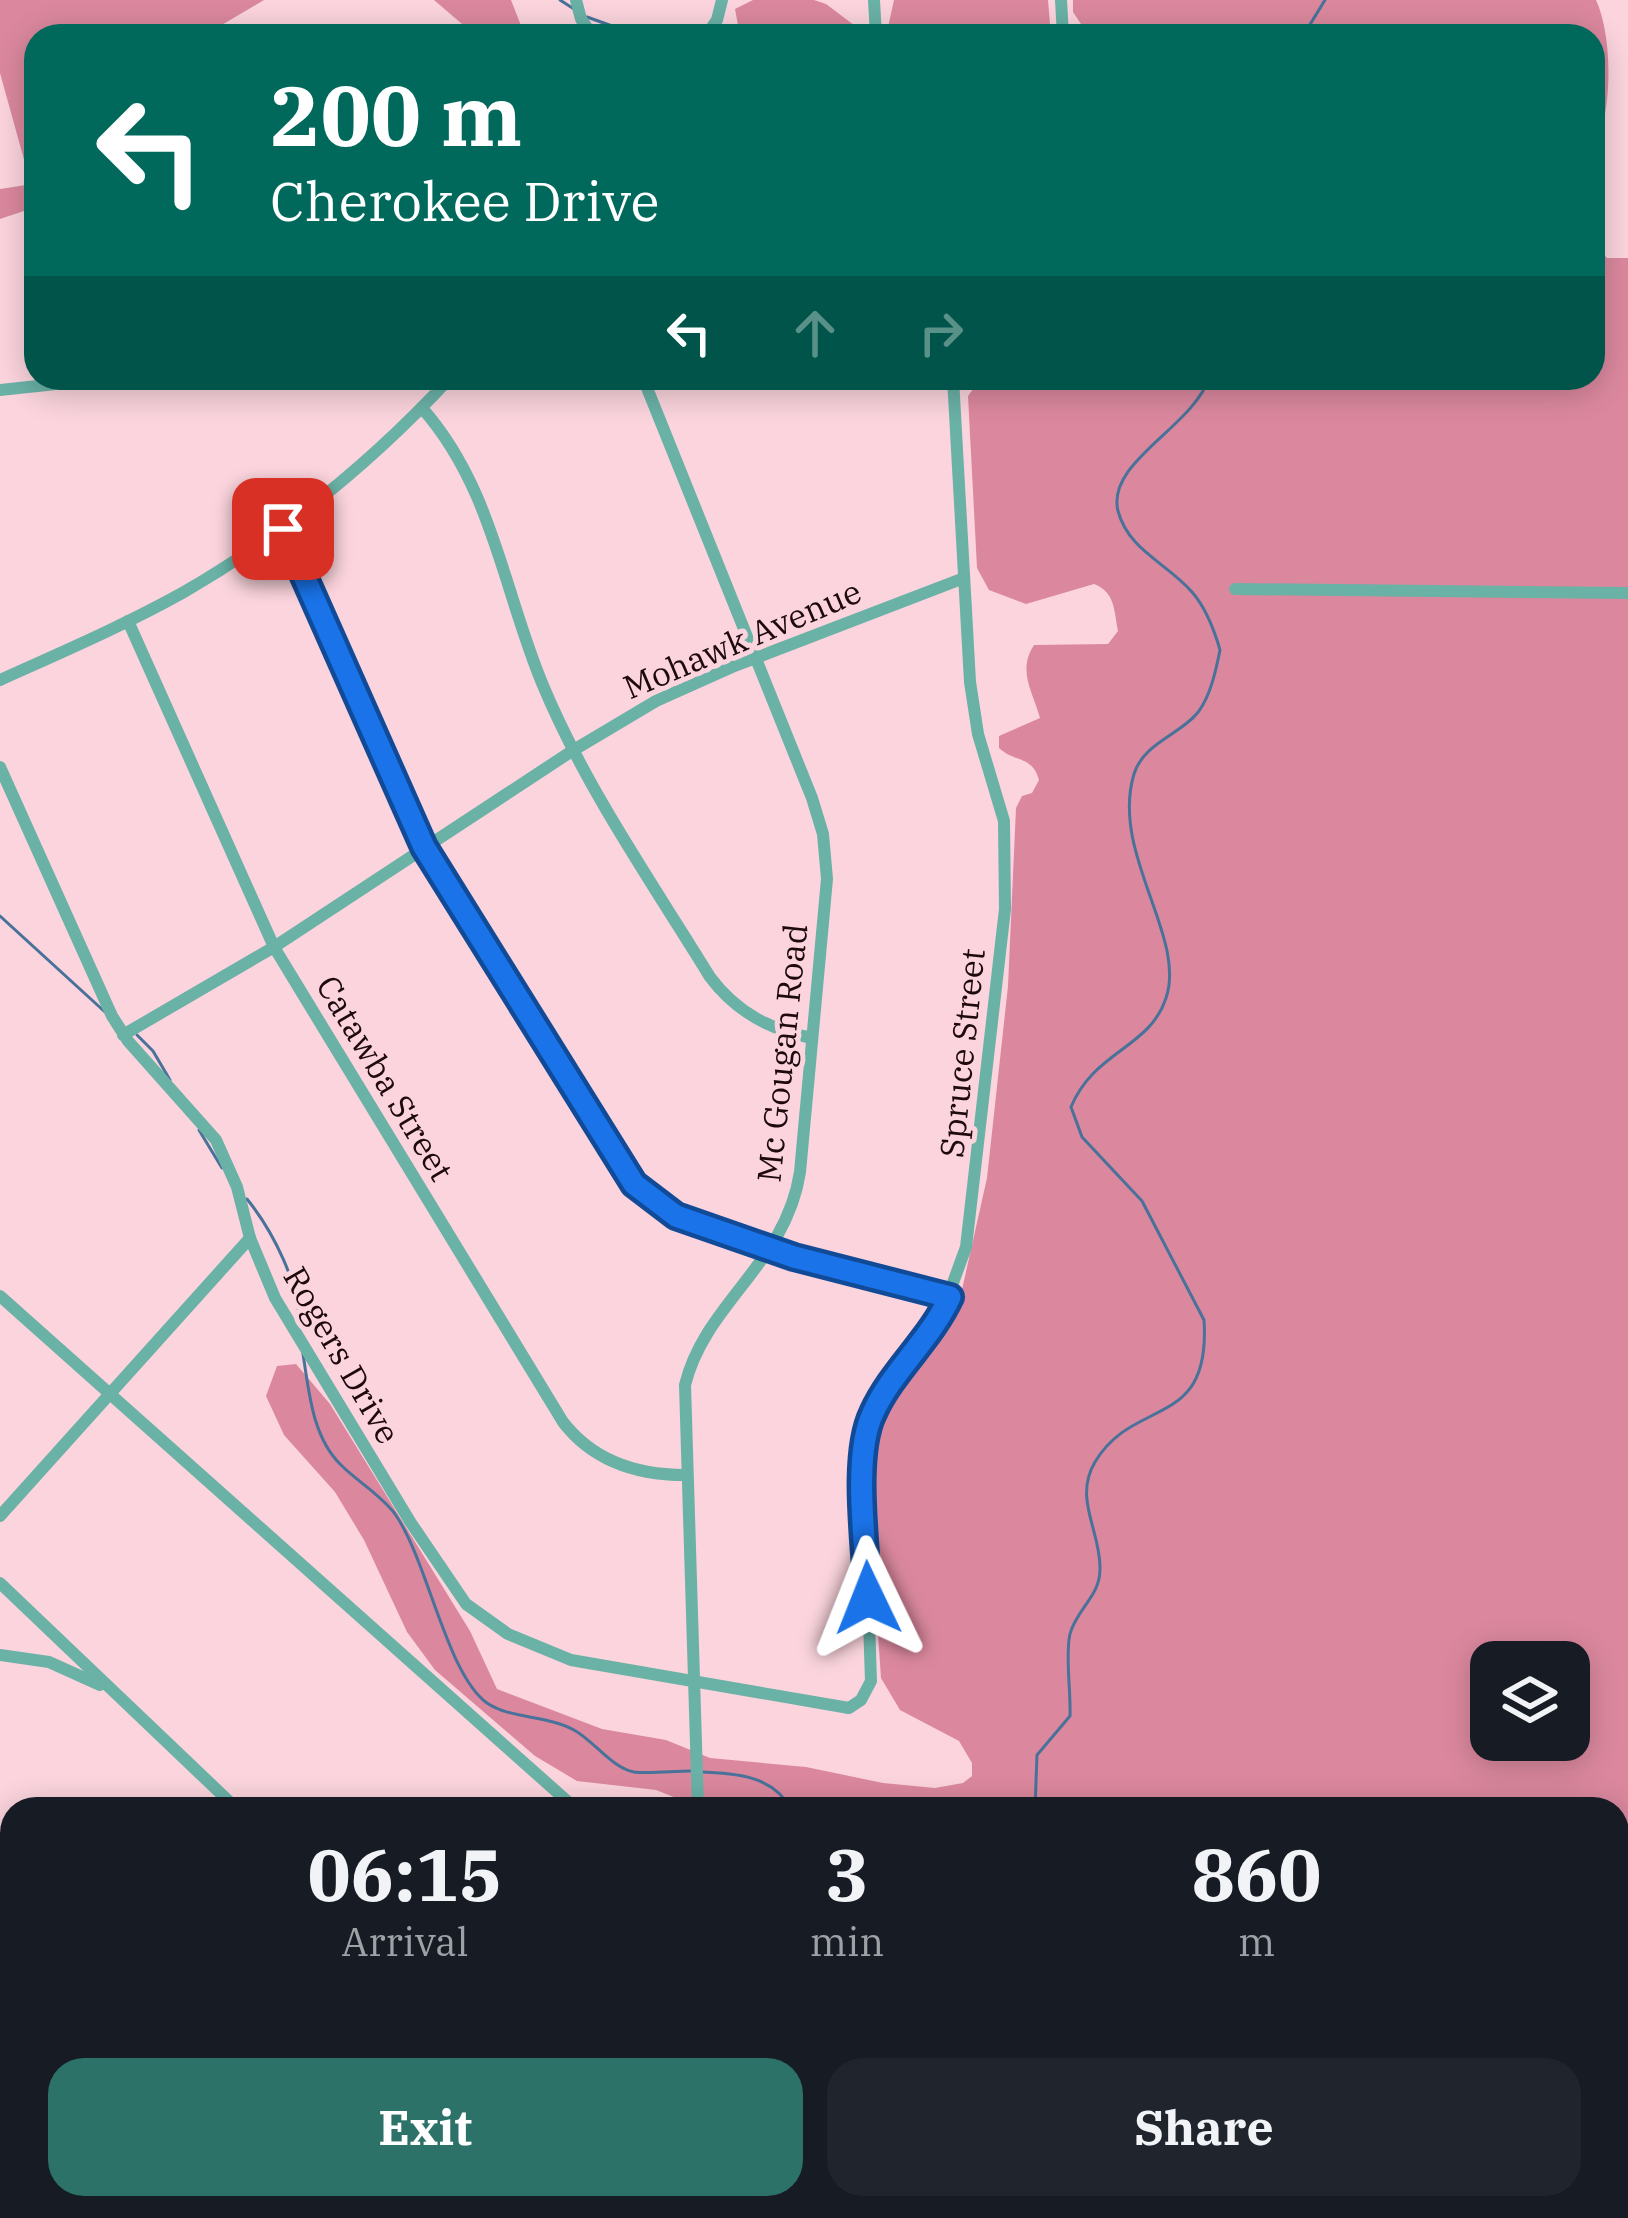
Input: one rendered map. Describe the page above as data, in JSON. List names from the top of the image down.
{
  "streets": {
    "street": [
      "Mohawk Avenue",
      "Mc Gougan Road",
      "Spruce Street",
      "Catawba Street",
      "Rogers Drive"
    ]
  },
  "crossings": [
    ["Mohawk Avenue", "Mc Gougan Road"],
    ["Mohawk Avenue", "Spruce Street"],
    ["Mohawk Avenue", "Catawba Street"],
    ["Mohawk Avenue", "Rogers Drive"],
    ["Mc Gougan Road", "Catawba Street"],
    ["Mc Gougan Road", "Rogers Drive"],
    ["Spruce Street", "Rogers Drive"]
  ],
  "page": {
    "turn": ["200 m", "Cherokee Drive"],
    "eta": [
      "06:15",
      "Arrival",
      "3",
      "min",
      "860",
      "m"
    ],
    "buttons": ["Exit", "Share"]
  }
}
